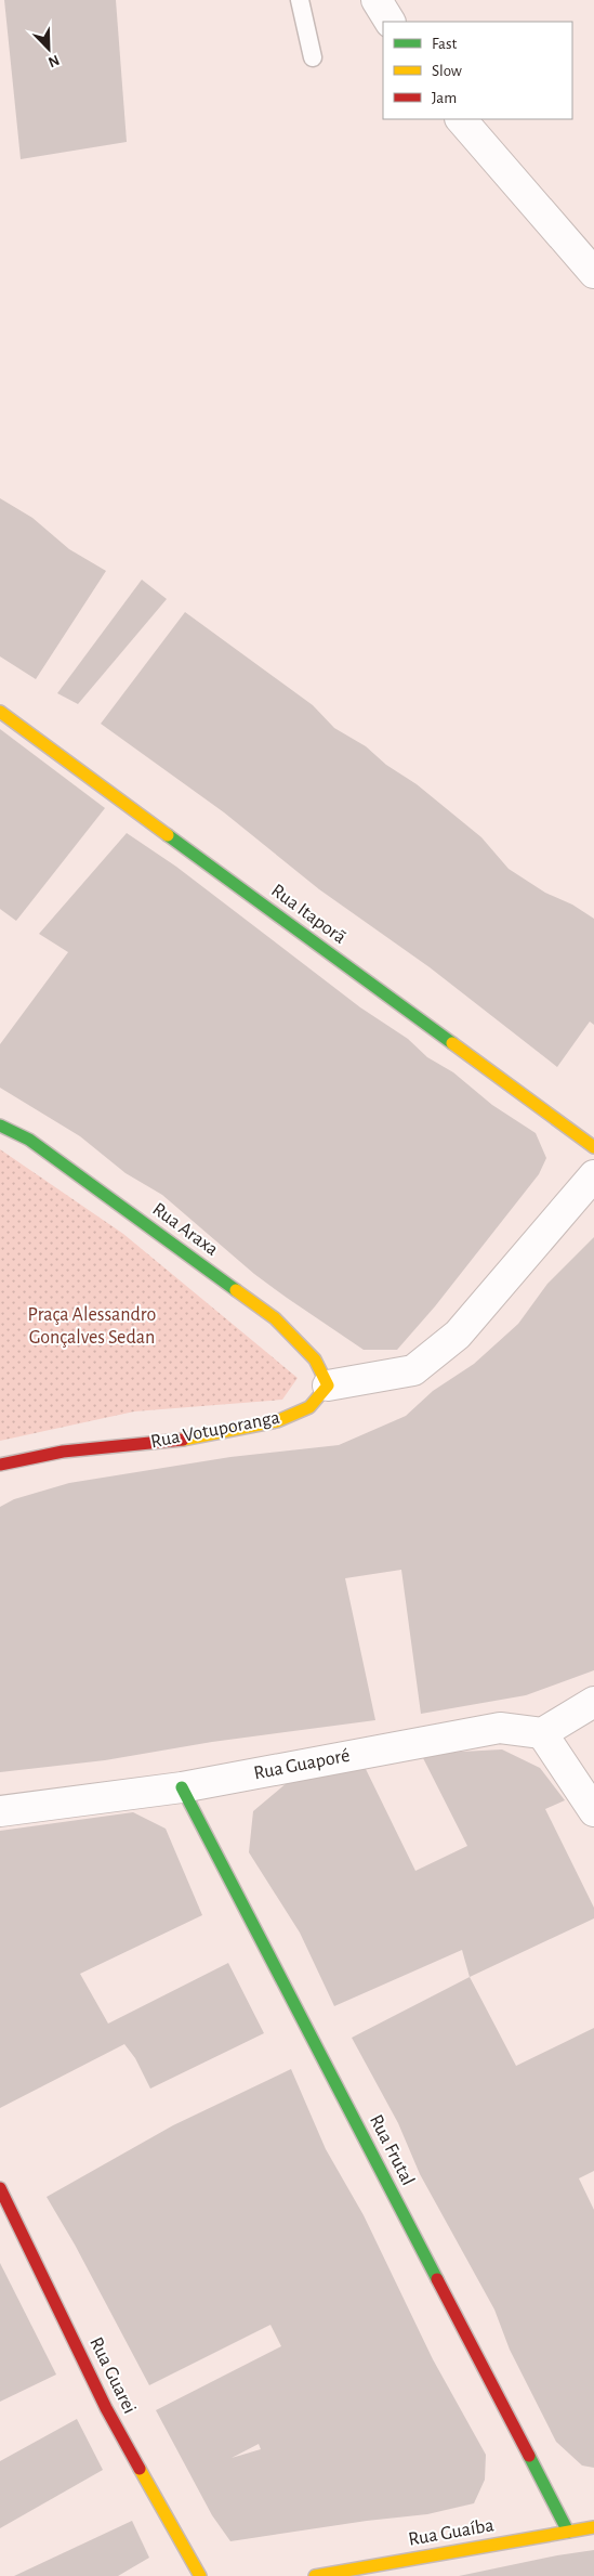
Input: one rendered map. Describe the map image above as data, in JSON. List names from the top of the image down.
{
  "streets": {
    "street": [
      "Rua Itaporã",
      "Rua Araxa",
      "Rua Votuporanga",
      "Rua Guaporé",
      "Rua Frutal",
      "Rua Guarei",
      "Rua Guaíba"
    ]
  },
  "crossings": [
    ["Rua Araxa", "Rua Votuporanga"],
    ["Rua Guaporé", "Rua Frutal"],
    ["Rua Frutal", "Rua Guaíba"]
  ],
  "parks": ["Praça Alessandro Gonçalves Sedan"],
  "legend": ["Fast", "Slow", "Jam"],
  "north": "bottom right"
}
